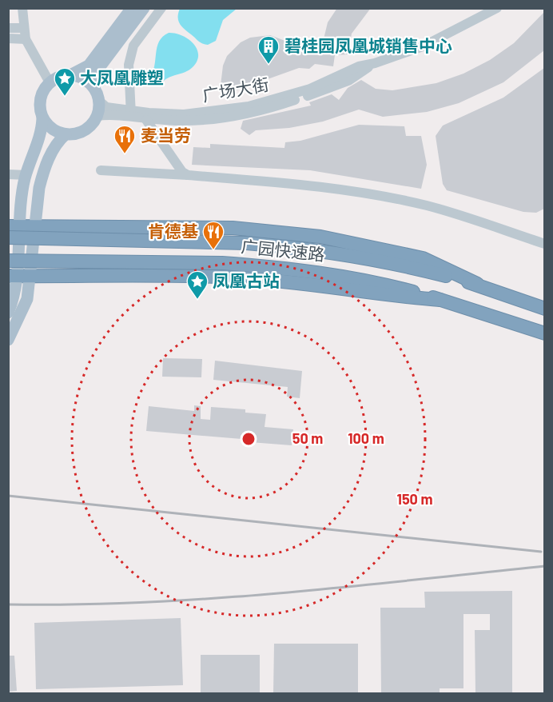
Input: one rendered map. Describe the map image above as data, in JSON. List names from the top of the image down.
{
  "streets": {
    "highway": ["广园快速路"],
    "street": ["广场大街"]
  },
  "places": {
    "building": ["碧桂园凤凰城销售中心"],
    "place": ["大凤凰雕塑", "凤凰古站"],
    "restaurant": ["麦当劳", "肯德基"]
  },
  "rings": ["50 m", "100 m", "150 m"]
}
